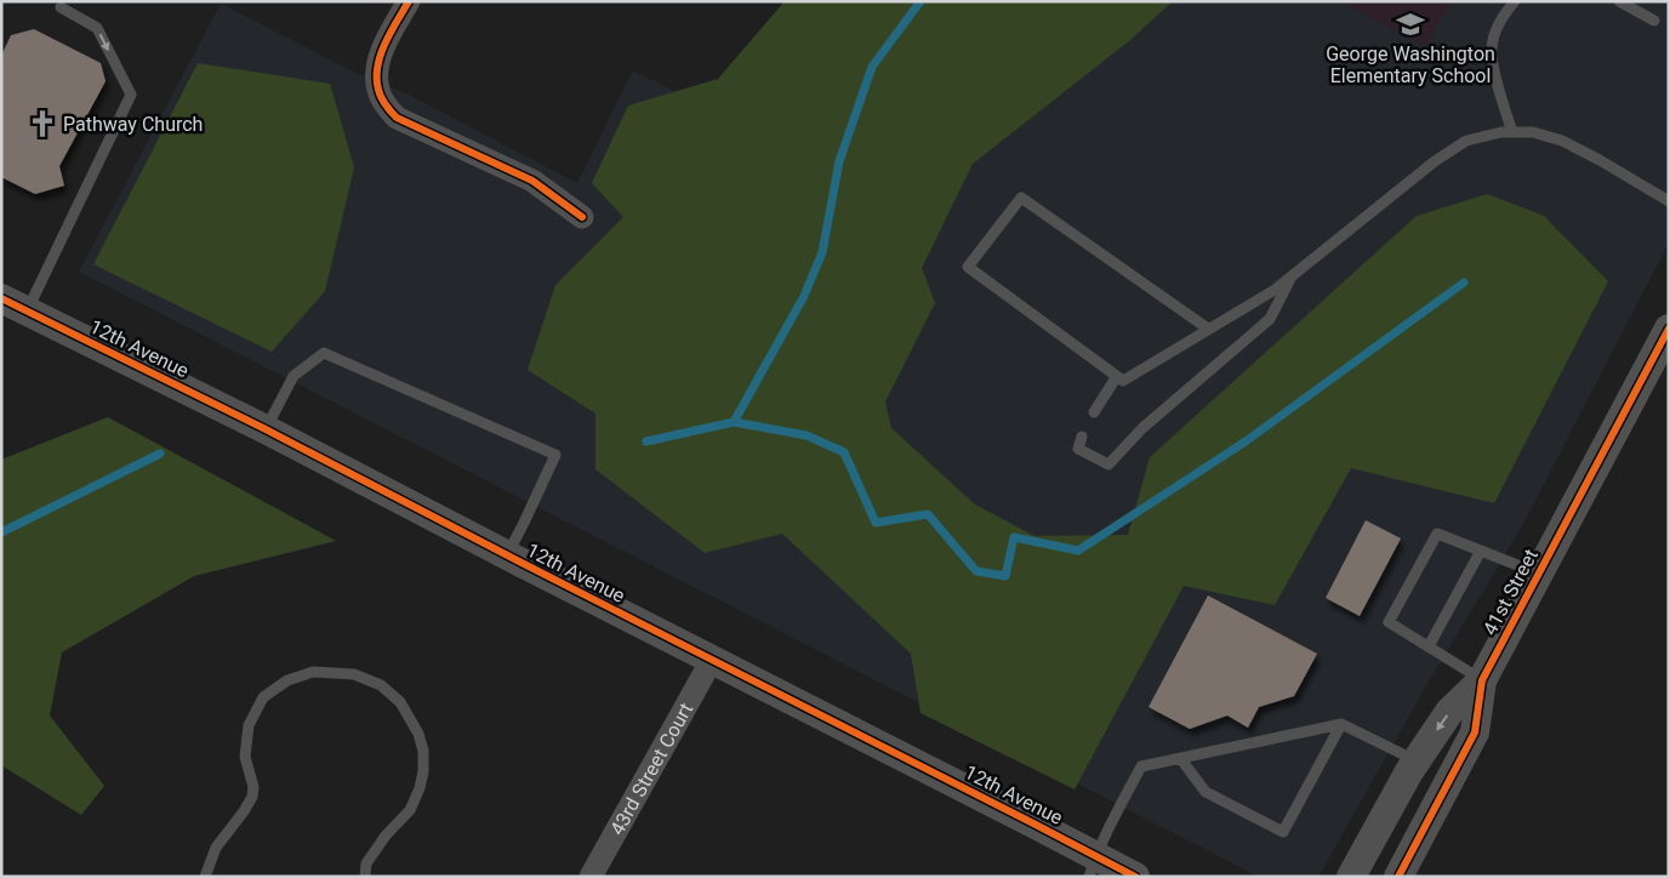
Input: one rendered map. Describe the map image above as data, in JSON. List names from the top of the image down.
{
  "streets": {
    "street": ["12th Avenue", "41st Street", "43rd Street Court"]
  },
  "crossings": [
    ["12th Avenue", "43rd Street Court"]
  ],
  "places": {
    "school or university": ["George Washington Elementary School"],
    "church": ["Pathway Church"]
  }
}
